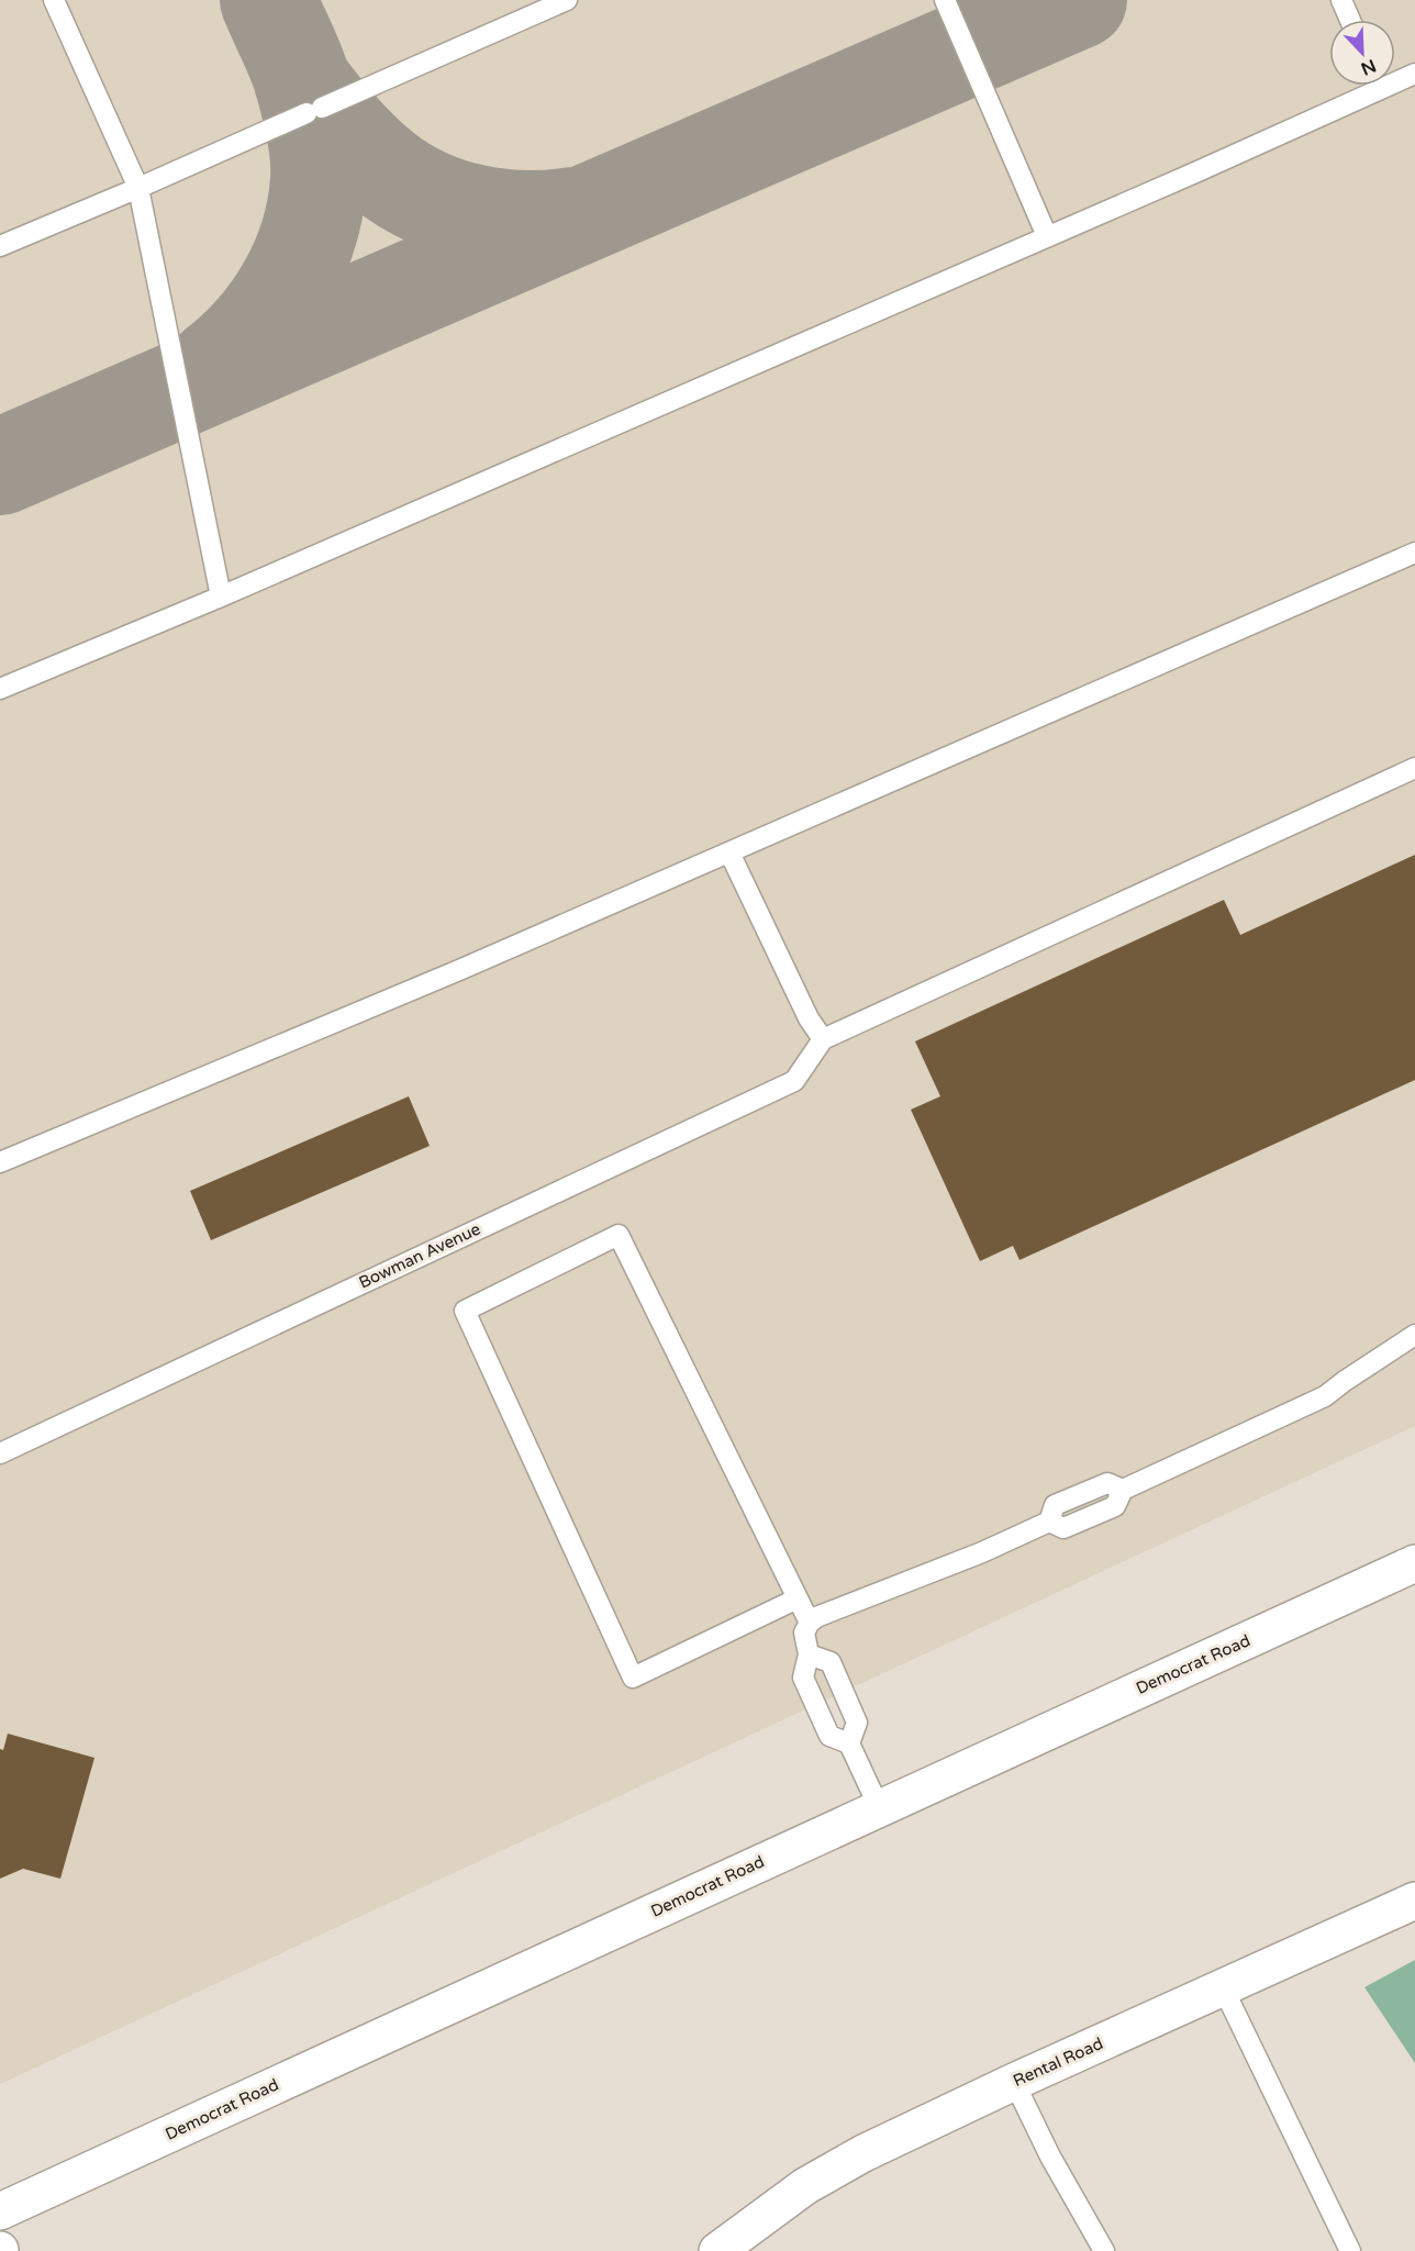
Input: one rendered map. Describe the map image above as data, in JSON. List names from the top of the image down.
{
  "streets": {
    "main road": ["Democrat Road", "Rental Road"],
    "lane": ["Bowman Avenue"]
  },
  "north": "bottom right"
}
